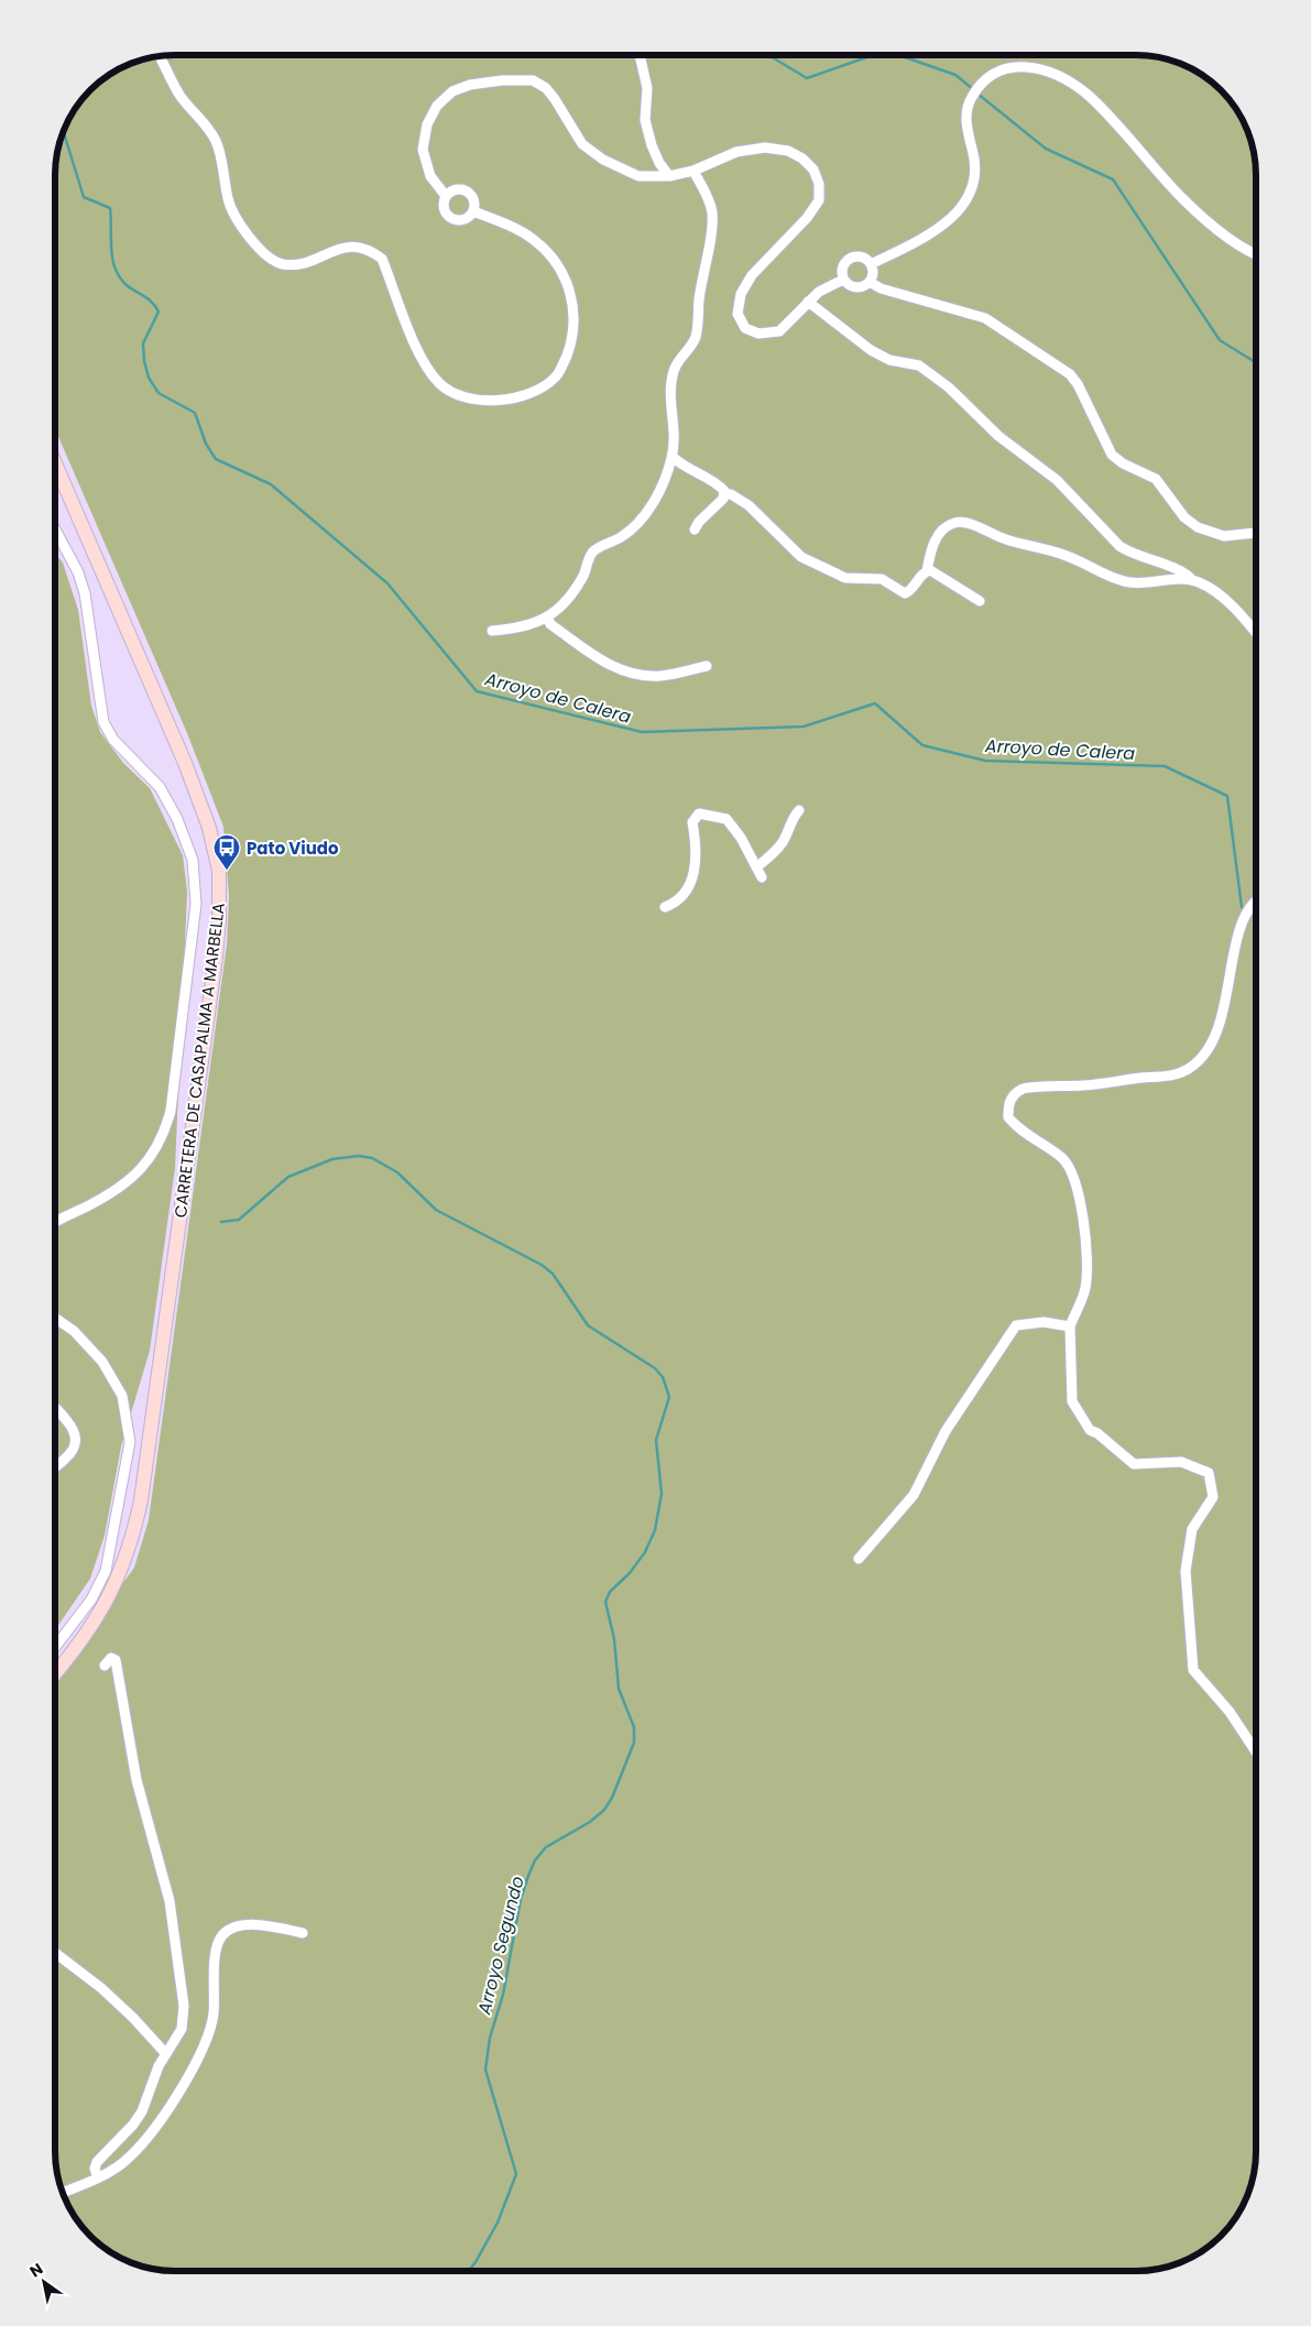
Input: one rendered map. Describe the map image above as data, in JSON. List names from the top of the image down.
{
  "streets": {
    "main road": ["CARRETERA DE CASAPALMA A MARBELLA"]
  },
  "water": ["Arroyo de Calera", "Arroyo Segundo"],
  "places": {
    "bus stop": ["Pato Viudo"]
  },
  "north": "top left"
}
